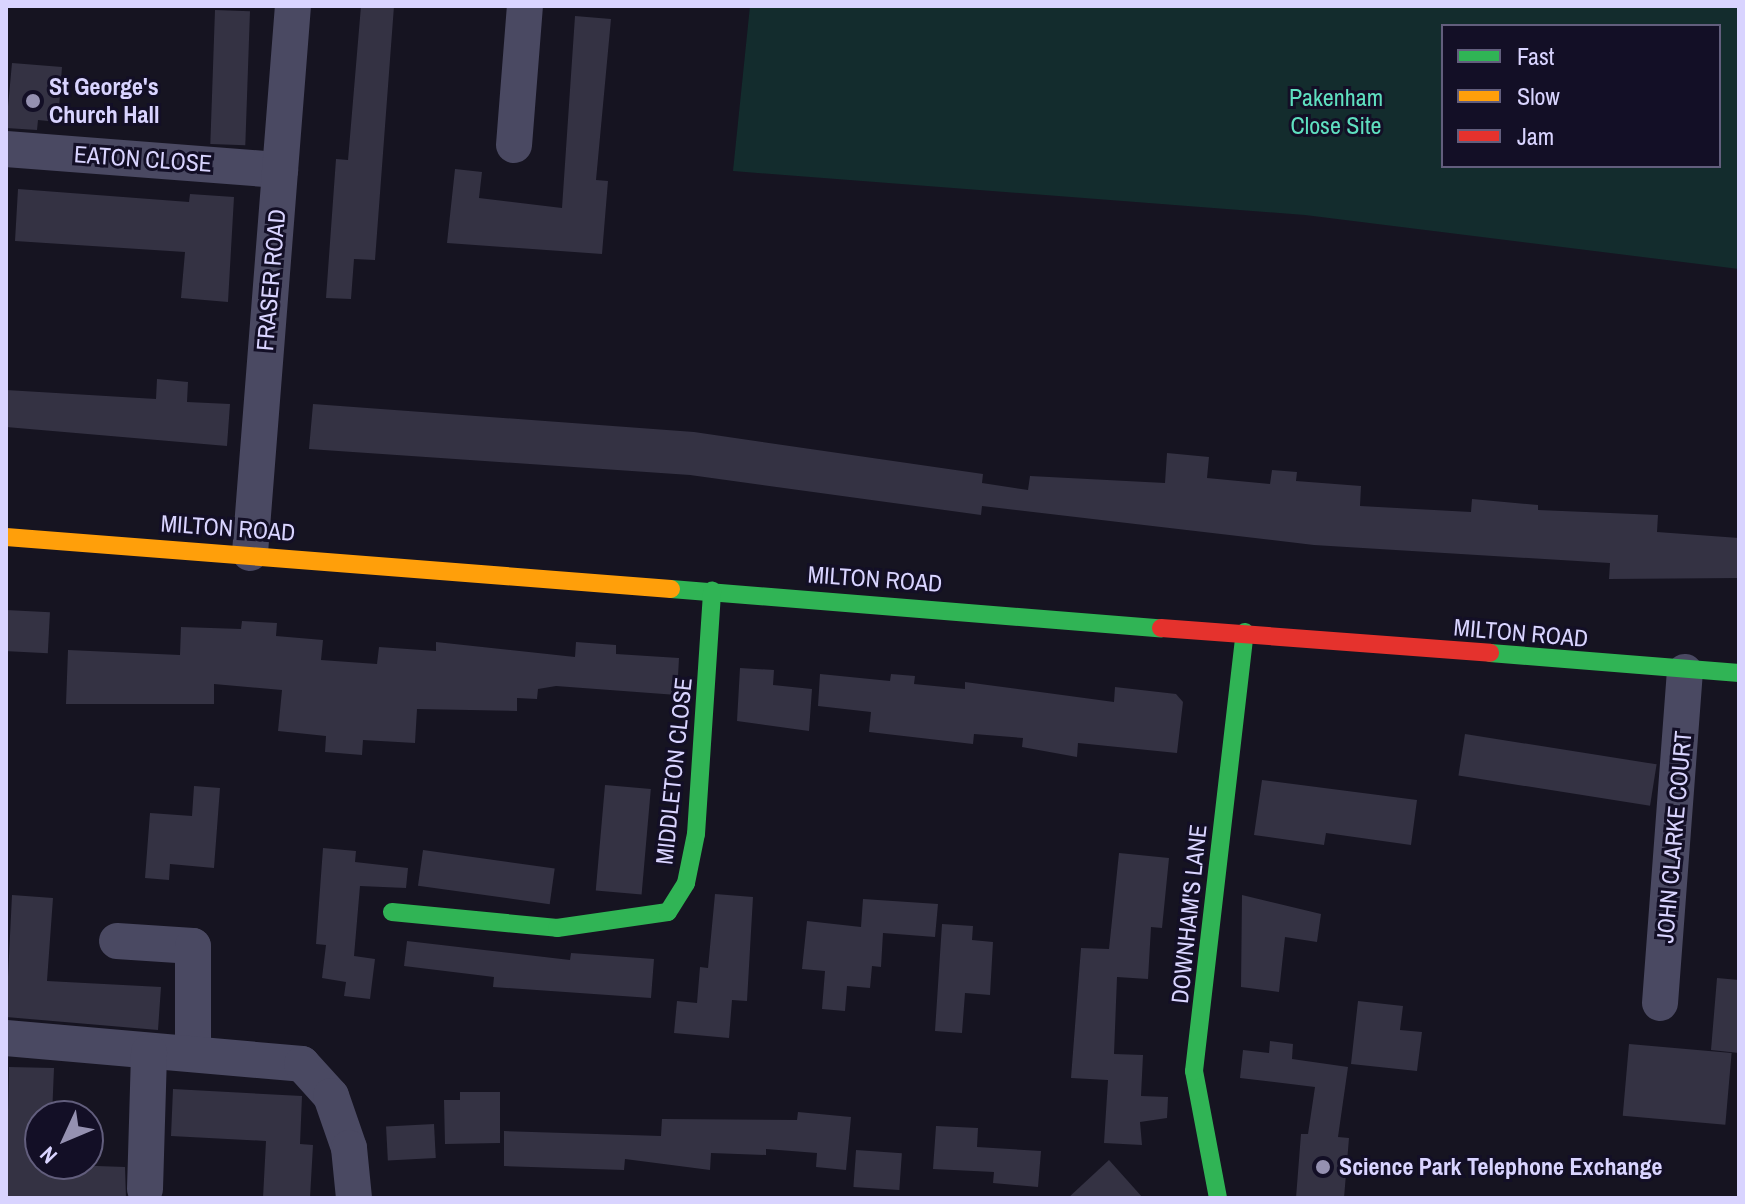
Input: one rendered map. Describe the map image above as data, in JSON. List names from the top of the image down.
{
  "streets": {
    "main road": ["MILTON ROAD", "MIDDLETON CLOSE", "DOWNHAM'S LANE"],
    "street": ["EATON CLOSE", "FRASER ROAD", "JOHN CLARKE COURT"]
  },
  "crossings": [
    ["EATON CLOSE", "FRASER ROAD"],
    ["FRASER ROAD", "MILTON ROAD"],
    ["MILTON ROAD", "MIDDLETON CLOSE"],
    ["MILTON ROAD", "JOHN CLARKE COURT"],
    ["MILTON ROAD", "DOWNHAM'S LANE"]
  ],
  "parks": ["Pakenham Close Site"],
  "places": ["St George's Church Hall", "Science Park Telephone Exchange"],
  "legend": ["Fast", "Slow", "Jam"],
  "north": "bottom left"
}
